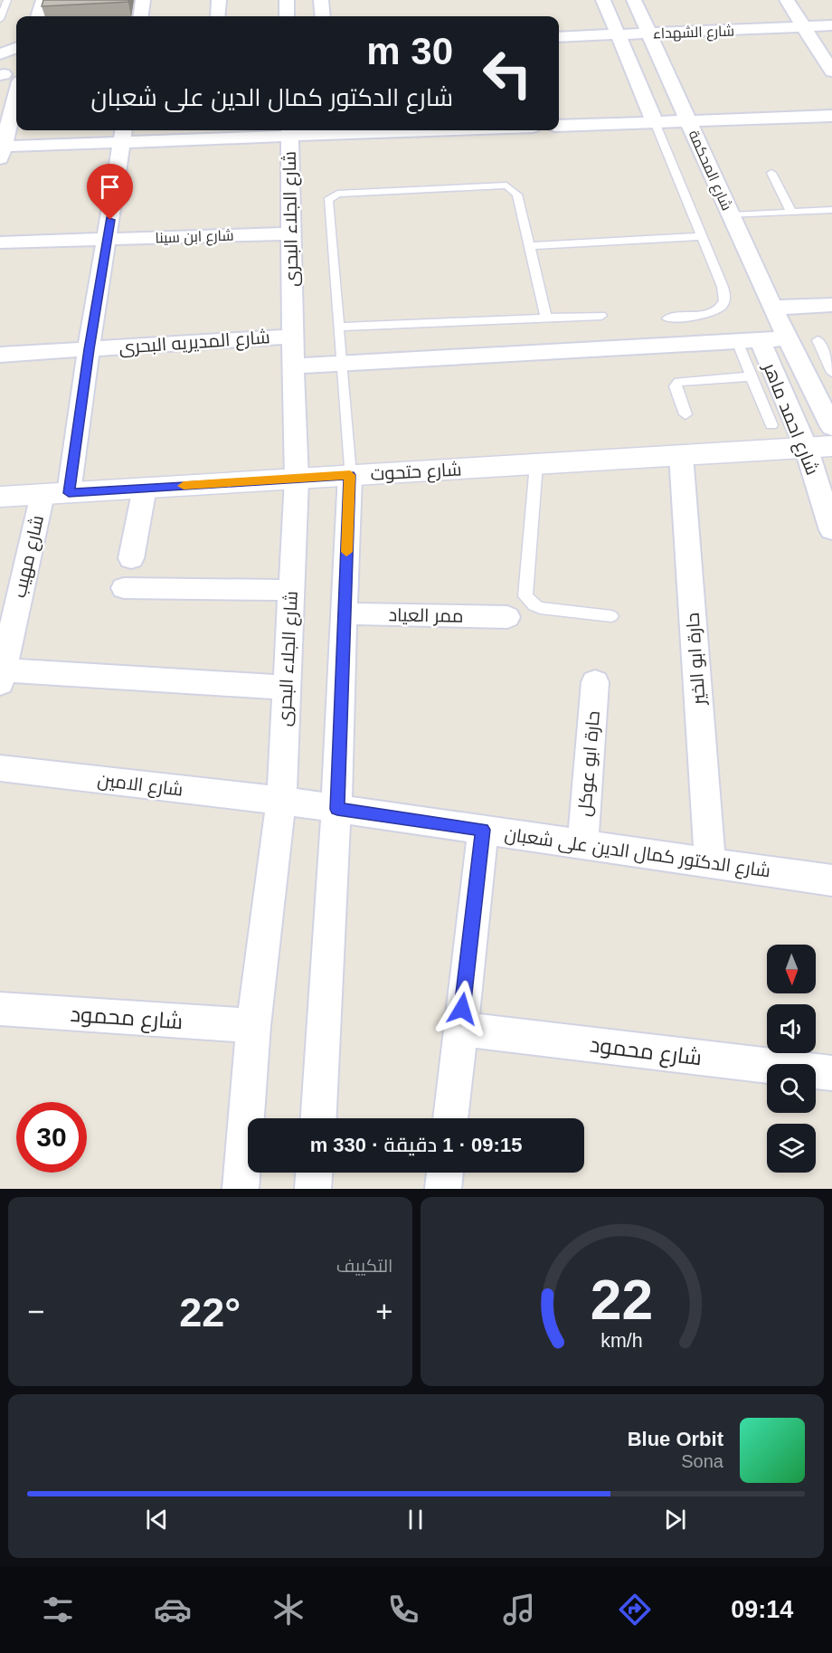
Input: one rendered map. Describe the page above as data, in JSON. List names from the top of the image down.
{
  "streets": {
    "main road": ["شارع حتحوت"],
    "street": [
      "شارع الشهداء",
      "شارع المحكمة",
      "شارع الجلاء البحرى",
      "شارع ابن سينا",
      "شارع المديريه البحرى",
      "شارع احمد ماهر",
      "شارع مهيب",
      "ممر العياد",
      "حارة ابو الخير",
      "حارة ابو عوكل",
      "شارع الامين",
      "شارع الدكتور كمال الدين على شعبان",
      "شارع محمود"
    ]
  },
  "crossings": [
    ["شارع الشهداء", "شارع المحكمة"],
    ["شارع المحكمة", "شارع احمد ماهر"],
    ["شارع الجلاء البحرى", "شارع ابن سينا"],
    ["شارع الجلاء البحرى", "شارع المديريه البحرى"],
    ["شارع الجلاء البحرى", "شارع حتحوت"],
    ["شارع الجلاء البحرى", "شارع الامين"],
    ["شارع الجلاء البحرى", "شارع الدكتور كمال الدين على شعبان"],
    ["شارع الجلاء البحرى", "شارع محمود"],
    ["شارع احمد ماهر", "شارع حتحوت"],
    ["شارع حتحوت", "شارع مهيب"],
    ["شارع حتحوت", "حارة ابو الخير"],
    ["حارة ابو الخير", "شارع الدكتور كمال الدين على شعبان"],
    ["حارة ابو عوكل", "شارع الدكتور كمال الدين على شعبان"],
    ["شارع الامين", "شارع الدكتور كمال الدين على شعبان"]
  ],
  "north": "bottom",
  "page": {
    "turn": ["30 m", "شارع الدكتور كمال الدين على شعبان"],
    "limit": "30",
    "trip": "09:15 · 1 دقيقة · 330 m",
    "tile": "التكييف",
    "heat": ["−", "22°", "+"],
    "song": ["Blue Orbit", "Sona"],
    "tabs": "09:14",
    "gauge": ["22", "km/h"]
  }
}
